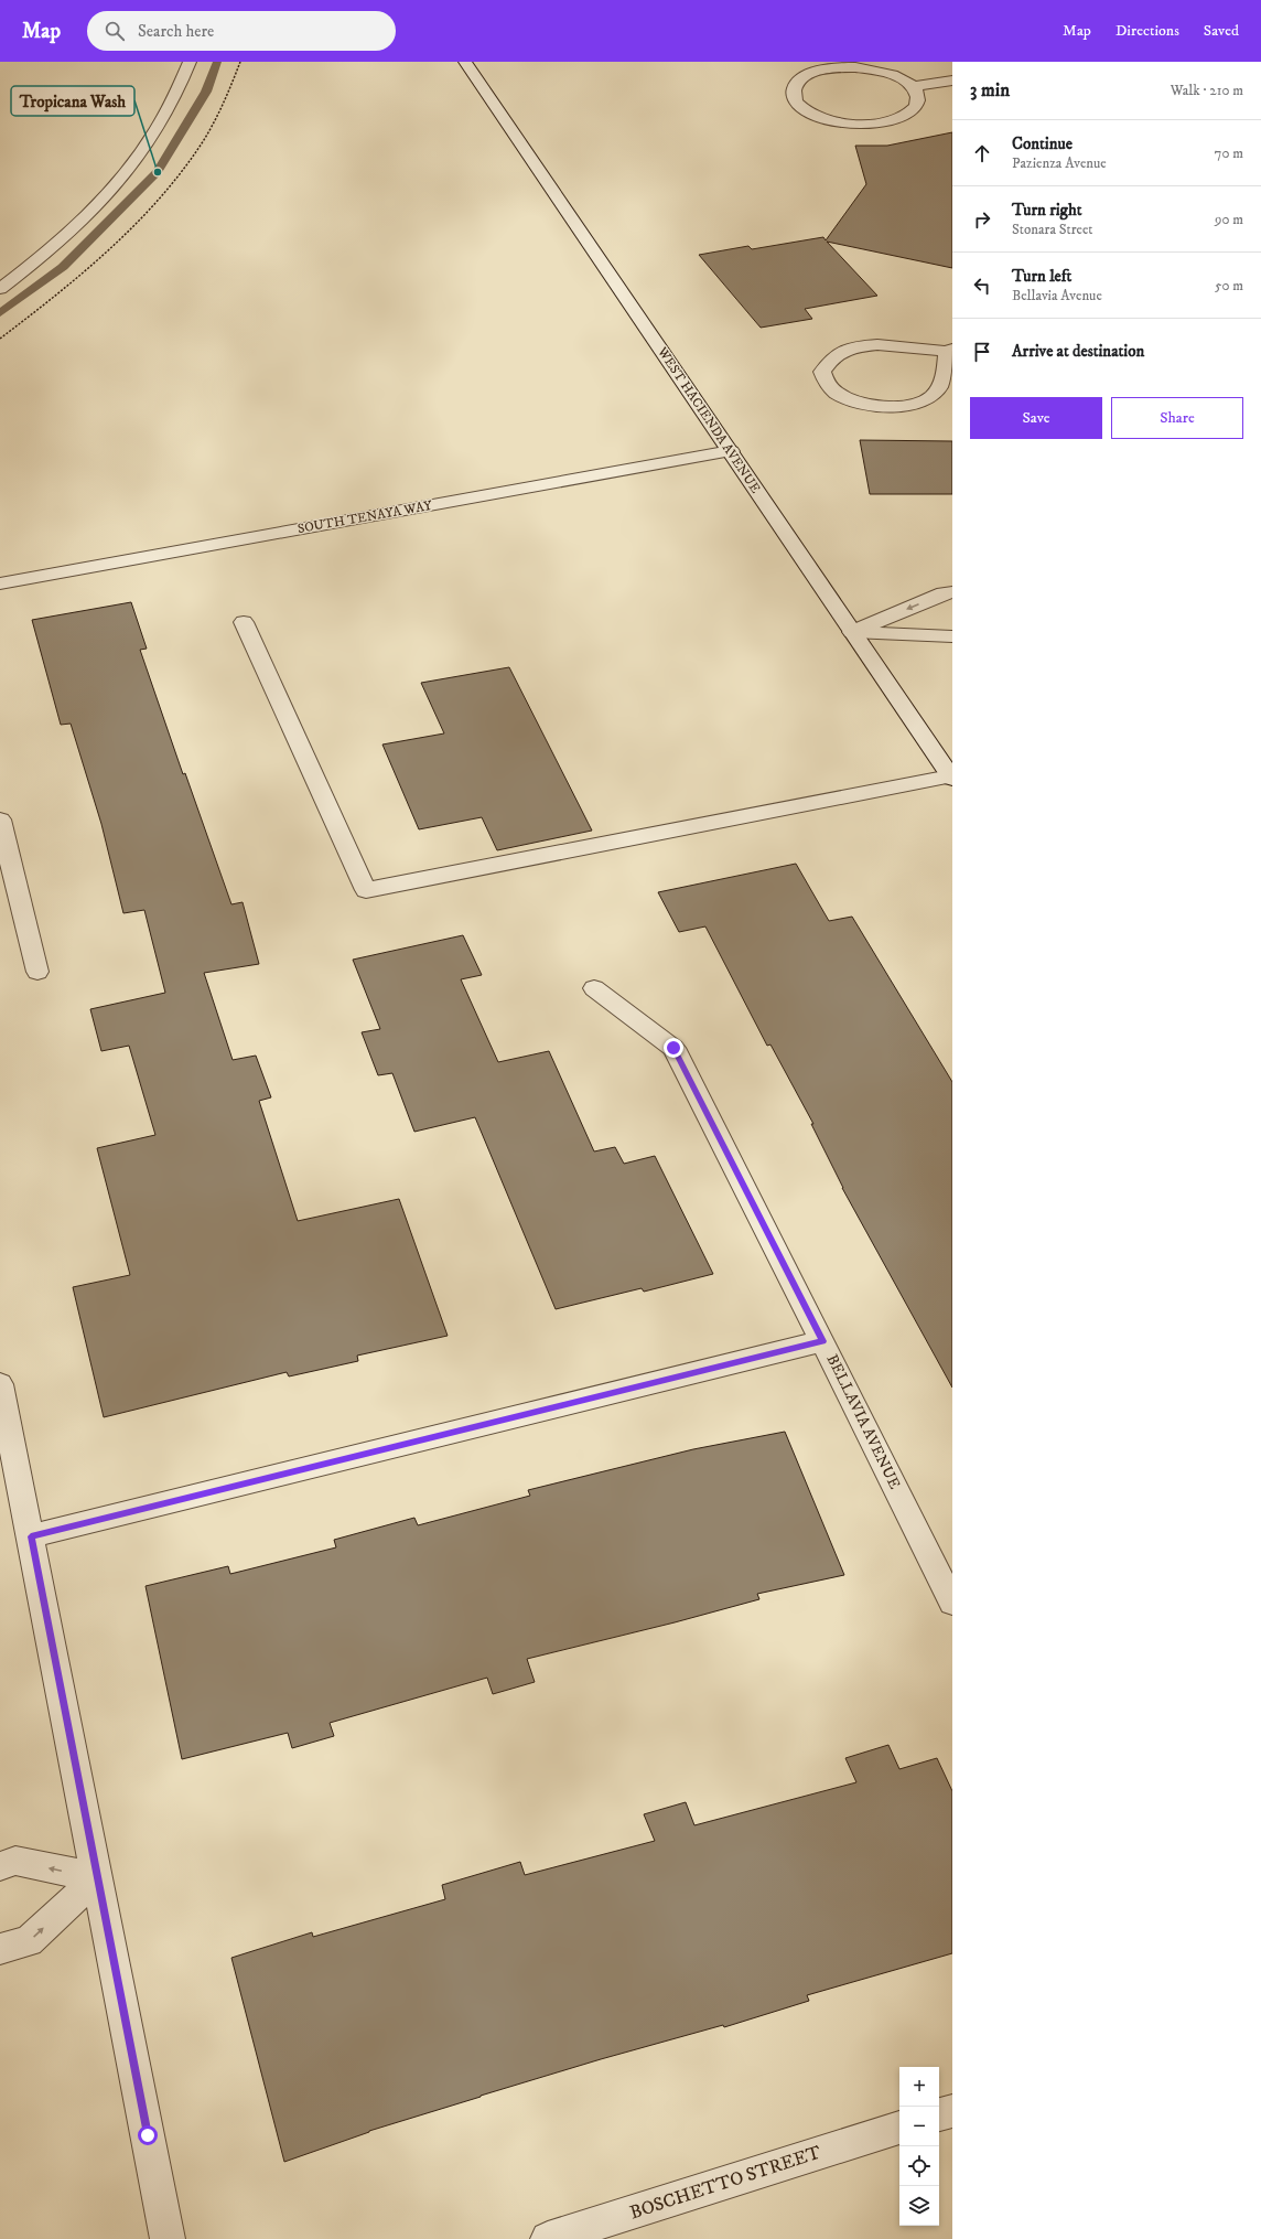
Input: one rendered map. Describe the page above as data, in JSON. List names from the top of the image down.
{
  "streets": {
    "street": [
      "WEST HACIENDA AVENUE",
      "SOUTH TENAYA WAY",
      "BELLAVIA AVENUE",
      "BOSCHETTO STREET"
    ]
  },
  "crossings": [
    ["WEST HACIENDA AVENUE", "SOUTH TENAYA WAY"]
  ],
  "places": ["Tropicana Wash"],
  "page": {
    "header": "Map",
    "search": "Search here",
    "nav": ["Map", "Directions", "Saved"],
    "heading": ["3 min", "Walk · 210 m"],
    "list": [
      ["Continue", "Pazienza Avenue", "70 m"],
      ["Turn right", "Stonara Street", "90 m"],
      ["Turn left", "Bellavia Avenue", "50 m"],
      "Arrive at destination"
    ],
    "buttons": ["Save", "Share"],
    "map_buttons": ["+", "−"]
  }
}
